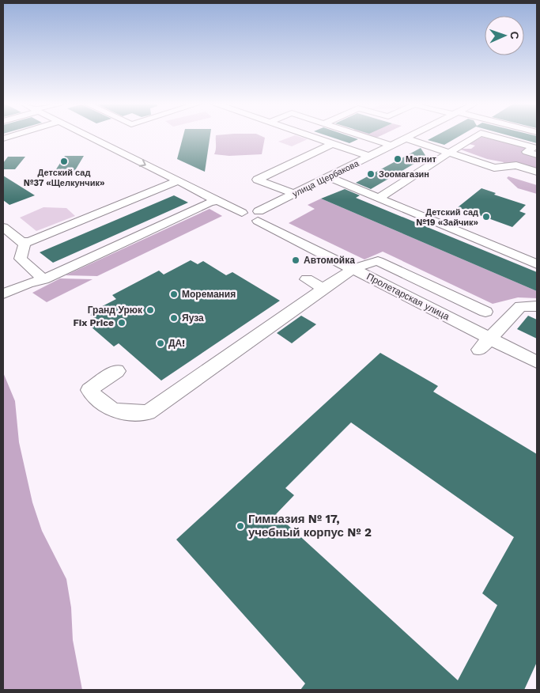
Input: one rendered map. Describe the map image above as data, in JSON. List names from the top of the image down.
{
  "streets": {
    "street": ["улица Щербакова", "Пролетарская улица"]
  },
  "crossings": [
    ["улица Щербакова", "Пролетарская улица"]
  ],
  "places": [
    "Магнит",
    "Детский сад №37 «Щелкунчик»",
    "Зоомагазин",
    "Детский сад №19 «Зайчик»",
    "Автомойка",
    "Моремания",
    "Гранд Урюк",
    "Яуза",
    "Fix Price",
    "ДА!",
    "Гимназия № 17, учебный корпус № 2"
  ],
  "north": "right"
}
